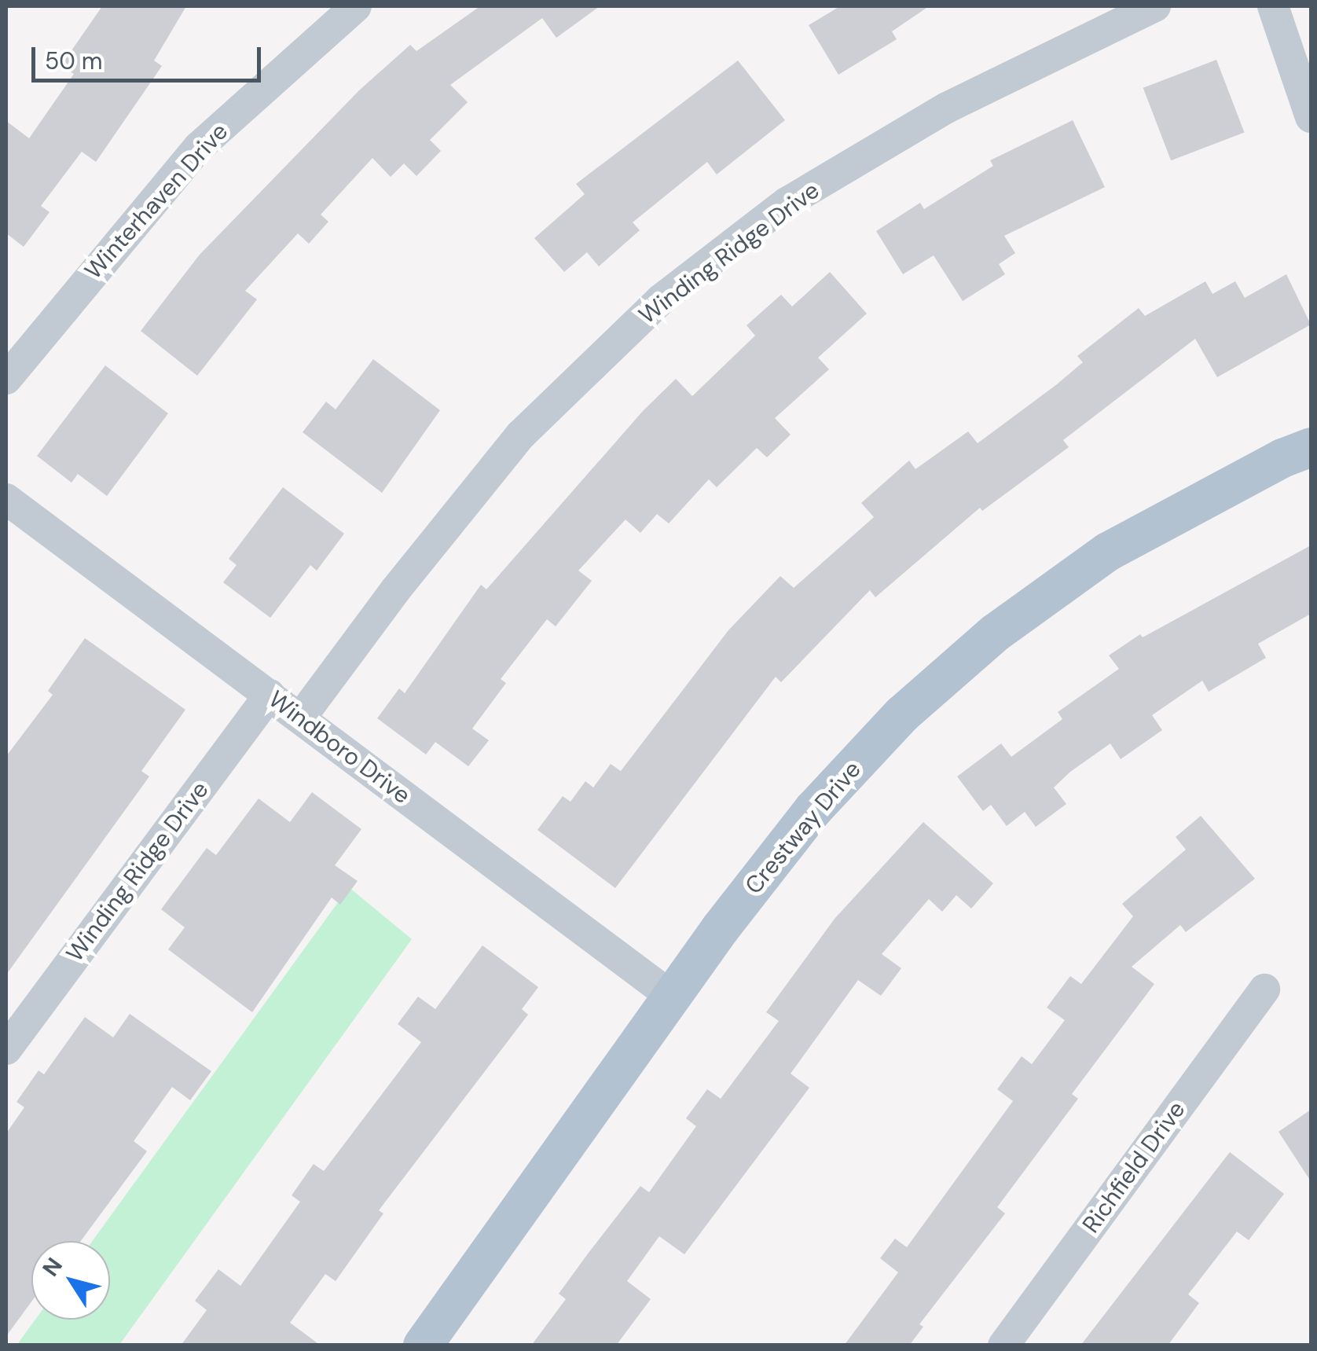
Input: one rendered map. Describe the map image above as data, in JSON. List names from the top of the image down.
{
  "streets": {
    "main road": ["Crestway Drive"],
    "street": [
      "Winterhaven Drive",
      "Winding Ridge Drive",
      "Windboro Drive",
      "Richfield Drive"
    ]
  },
  "crossings": [
    ["Winding Ridge Drive", "Windboro Drive"],
    ["Windboro Drive", "Crestway Drive"]
  ],
  "scale_bar": "50 m",
  "north": "top left"
}
